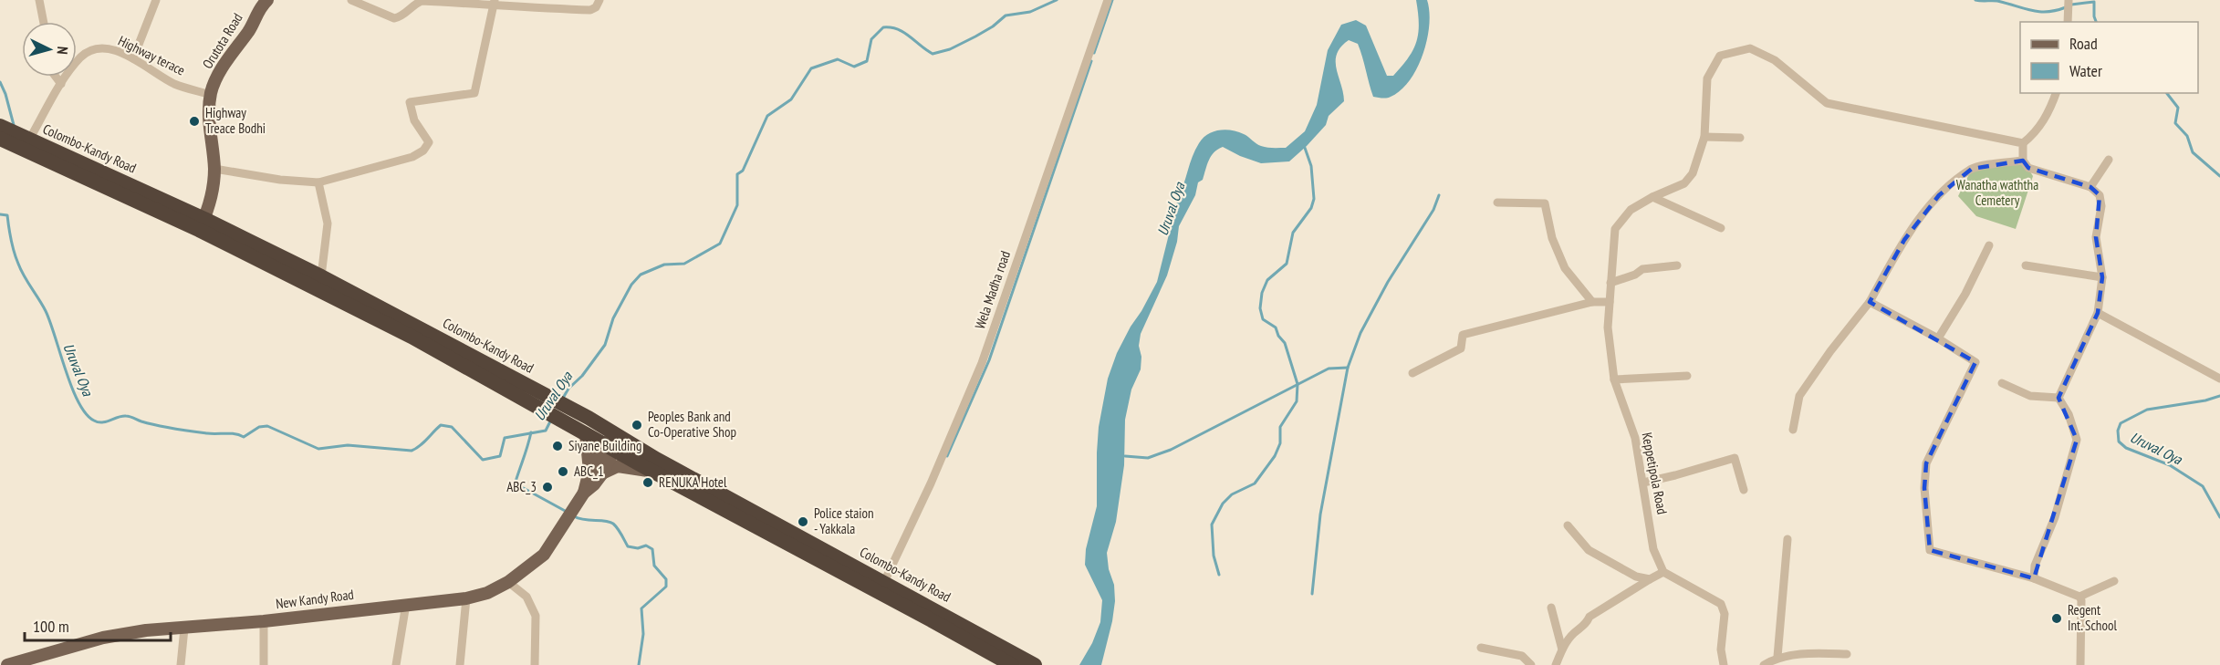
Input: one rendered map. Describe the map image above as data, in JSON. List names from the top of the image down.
{
  "streets": {
    "highway": ["Colombo-Kandy Road"],
    "main road": ["Orutota Road", "New Kandy Road"],
    "street": ["Highway terace", "Wela Madha road", "Keppetipola Road"]
  },
  "crossings": [
    ["Orutota Road", "Highway terace"],
    ["Orutota Road", "Colombo-Kandy Road"],
    ["Highway terace", "Colombo-Kandy Road"],
    ["Colombo-Kandy Road", "Wela Madha road"],
    ["Colombo-Kandy Road", "New Kandy Road"]
  ],
  "water": ["Uruval Oya"],
  "parks": ["Wanatha waththa Cemetery"],
  "places": [
    "Highway Treace Bodhi",
    "Peoples Bank and Co-Operative Shop",
    "Siyane Building",
    "ABC_1",
    "RENUKA Hotel",
    "ABC_3",
    "Police staion - Yakkala",
    "Regent Int. School"
  ],
  "legend": ["Road", "Water"],
  "scale_bar": "100 m",
  "north": "right"
}
